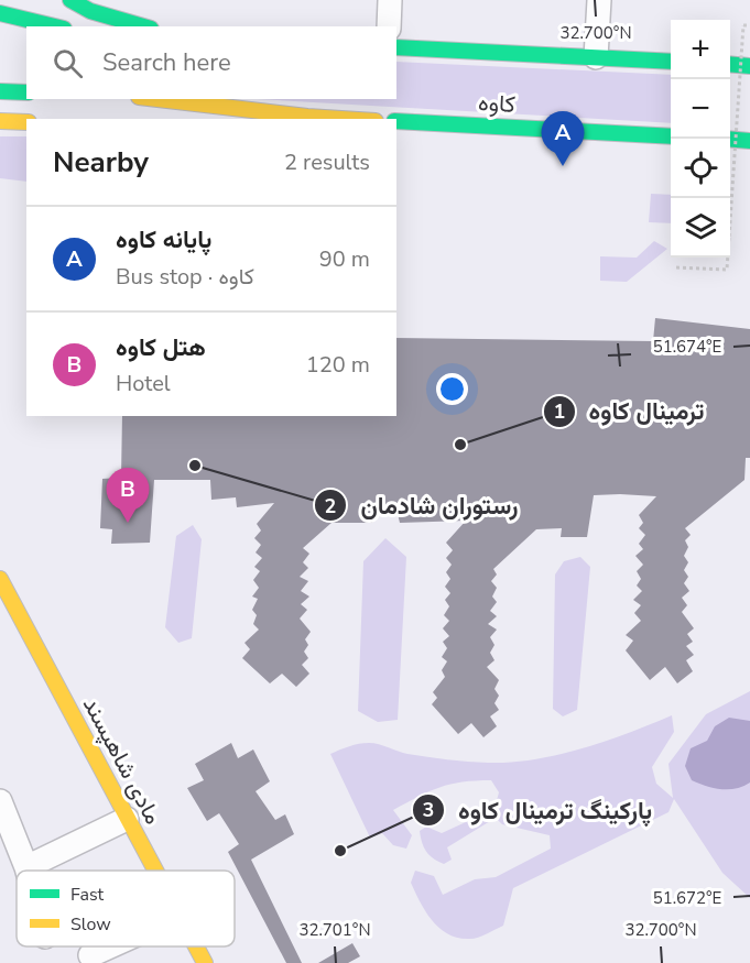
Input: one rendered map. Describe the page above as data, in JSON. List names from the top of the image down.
{
  "streets": {
    "main road": ["کاوه", "مادی شاهپسند"]
  },
  "places": ["ترمینال کاوه", "رستوران شادمان", "پارکینگ ترمینال کاوه"],
  "legend": ["Fast", "Slow"],
  "page": {
    "map_buttons": ["+", "−"],
    "search": "Search here",
    "pins": ["A", "B"],
    "heading": ["Nearby", "2 results"],
    "list": [
      {
        "mark": "A",
        "name": "پایانه کاوه",
        "note": "Bus stop · کاوه",
        "value": "90 m"
      },
      {
        "mark": "B",
        "name": "هتل کاوه",
        "note": "Hotel",
        "value": "120 m"
      }
    ]
  },
  "coordinates": [
    "32.700°N",
    "51.674°E",
    "51.672°E",
    "32.701°N"
  ]
}
